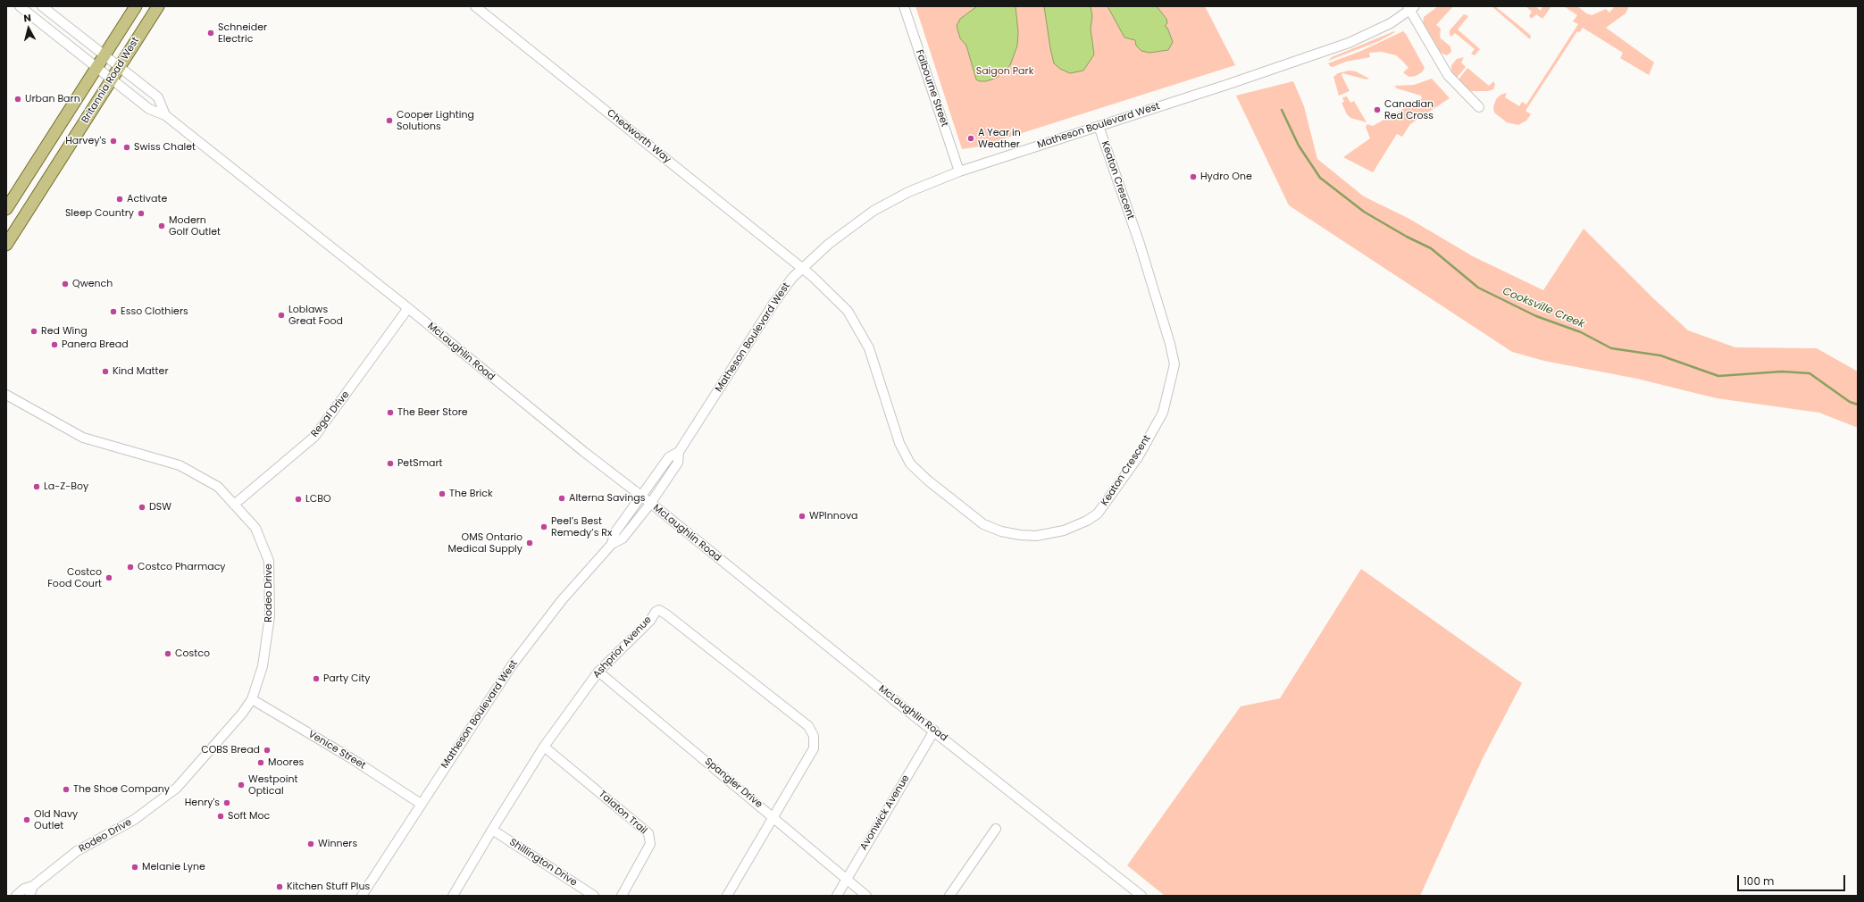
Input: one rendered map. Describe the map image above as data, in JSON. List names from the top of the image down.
{
  "streets": {
    "main road": ["Britannia Road West"],
    "street": [
      "Falbourne Street",
      "Matheson Boulevard West",
      "Chedworth Way",
      "Keaton Crescent",
      "McLaughlin Road",
      "Regal Drive",
      "Rodeo Drive",
      "Ashprior Avenue",
      "Venice Street",
      "Spangler Drive",
      "Talaton Trail",
      "Avonwick Avenue",
      "Shillington Drive"
    ]
  },
  "crossings": [
    ["Britannia Road West", "McLaughlin Road"],
    ["Falbourne Street", "Matheson Boulevard West"],
    ["Matheson Boulevard West", "Chedworth Way"],
    ["Matheson Boulevard West", "Keaton Crescent"],
    ["Matheson Boulevard West", "McLaughlin Road"],
    ["Matheson Boulevard West", "Venice Street"],
    ["Chedworth Way", "Keaton Crescent"],
    ["McLaughlin Road", "Regal Drive"],
    ["McLaughlin Road", "Avonwick Avenue"],
    ["Regal Drive", "Rodeo Drive"],
    ["Rodeo Drive", "Venice Street"],
    ["Ashprior Avenue", "Spangler Drive"],
    ["Ashprior Avenue", "Talaton Trail"],
    ["Ashprior Avenue", "Shillington Drive"],
    ["Spangler Drive", "Avonwick Avenue"]
  ],
  "water": ["Cooksville Creek"],
  "parks": ["Saigon Park"],
  "places": [
    "Schneider Electric",
    "Urban Barn",
    "Canadian Red Cross",
    "Cooper Lighting Solutions",
    "A Year in Weather",
    "Harvey's",
    "Swiss Chalet",
    "Hydro One",
    "Activate",
    "Sleep Country",
    "Modern Golf Outlet",
    "Qwench",
    "Esso Clothiers",
    "Loblaws Great Food",
    "Red Wing",
    "Panera Bread",
    "Kind Matter",
    "The Beer Store",
    "PetSmart",
    "La-Z-Boy",
    "The Brick",
    "Alterna Savings",
    "LCBO",
    "DSW",
    "WPInnova",
    "Peel’s Best Remedy’s Rx",
    "OMS Ontario Medical Supply",
    "Costco Pharmacy",
    "Costco Food Court",
    "Costco",
    "Party City",
    "COBS Bread",
    "Moores",
    "Westpoint Optical",
    "The Shoe Company",
    "Henry's",
    "Soft Moc",
    "Old Navy Outlet",
    "Winners",
    "Melanie Lyne",
    "Kitchen Stuff Plus"
  ],
  "scale_bar": "100 m",
  "north": "top"
}
